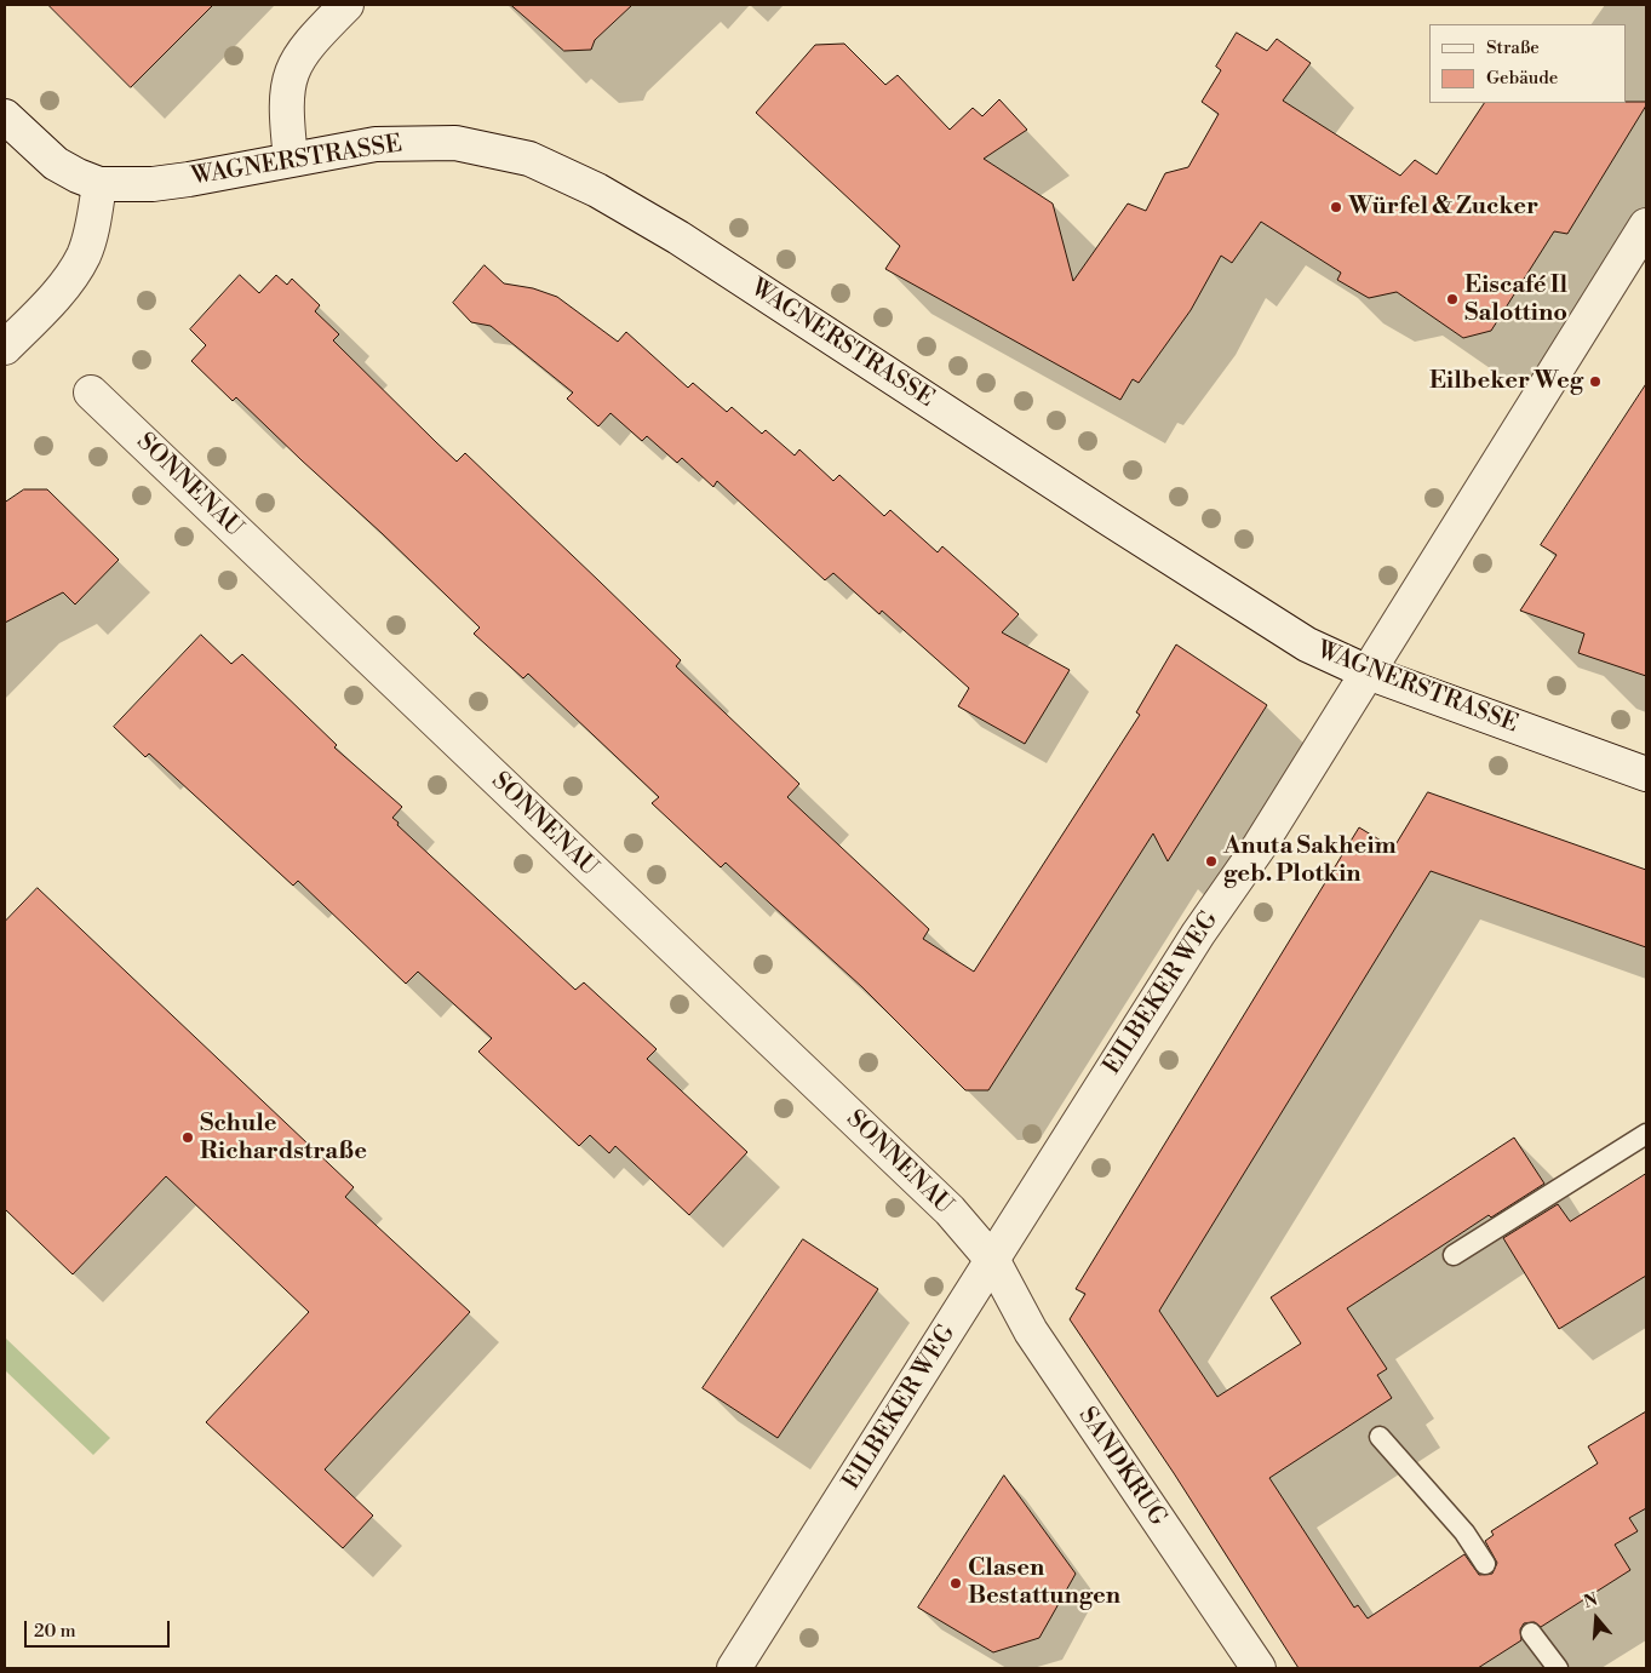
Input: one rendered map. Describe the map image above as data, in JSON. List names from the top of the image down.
{
  "streets": {
    "street": [
      "WAGNERSTRASSE",
      "SONNENAU",
      "EILBEKER WEG",
      "SANDKRUG"
    ]
  },
  "crossings": [
    ["WAGNERSTRASSE", "EILBEKER WEG"],
    ["SONNENAU", "EILBEKER WEG"],
    ["SONNENAU", "SANDKRUG"],
    ["EILBEKER WEG", "SANDKRUG"]
  ],
  "places": [
    "Würfel & Zucker",
    "Eiscafé Il Salottino",
    "Eilbeker Weg",
    "Anuta Sakheim geb. Plotkin",
    "Schule Richardstraße",
    "Clasen Bestattungen"
  ],
  "legend": ["Straße", "Gebäude"],
  "scale_bar": "20 m",
  "north": "top"
}
